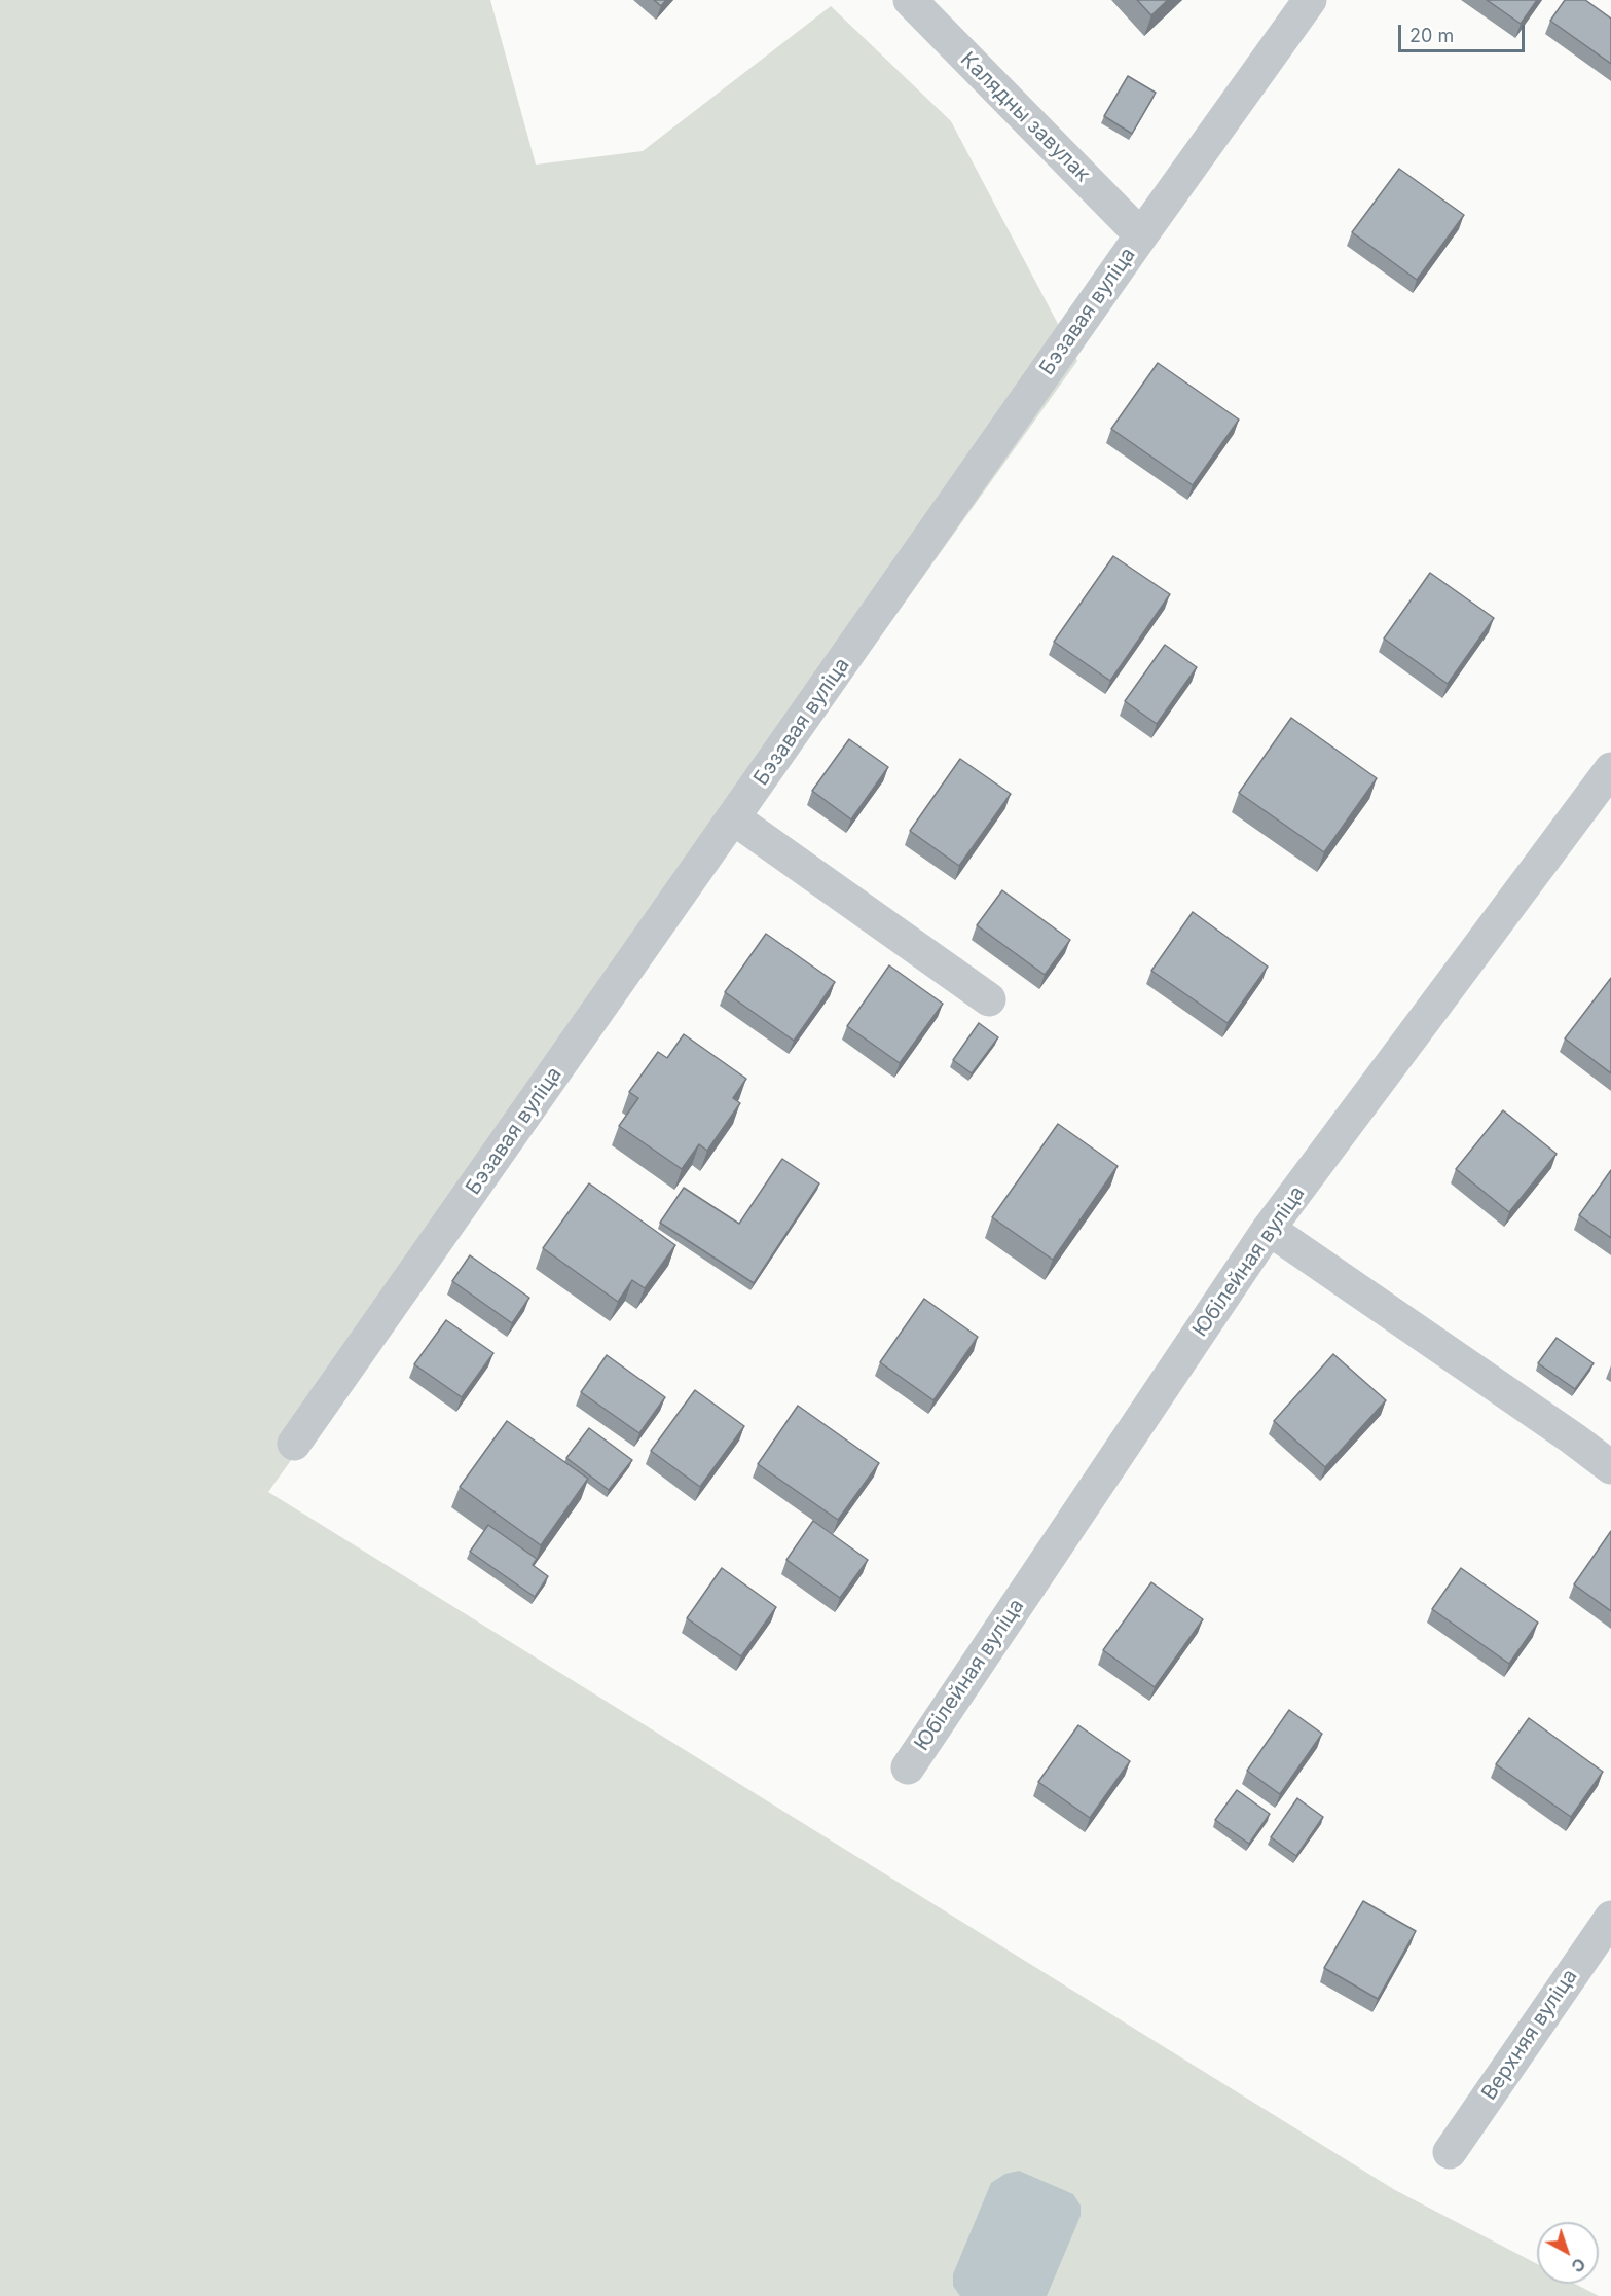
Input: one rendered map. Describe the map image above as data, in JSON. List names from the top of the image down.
{
  "streets": {
    "street": [
      "Калядны завулак",
      "Бэзавая вуліца",
      "Юбілейная вуліца",
      "Верхняя вуліца"
    ]
  },
  "crossings": [
    ["Калядны завулак", "Бэзавая вуліца"]
  ],
  "scale_bar": "20 m",
  "north": "bottom right"
}
